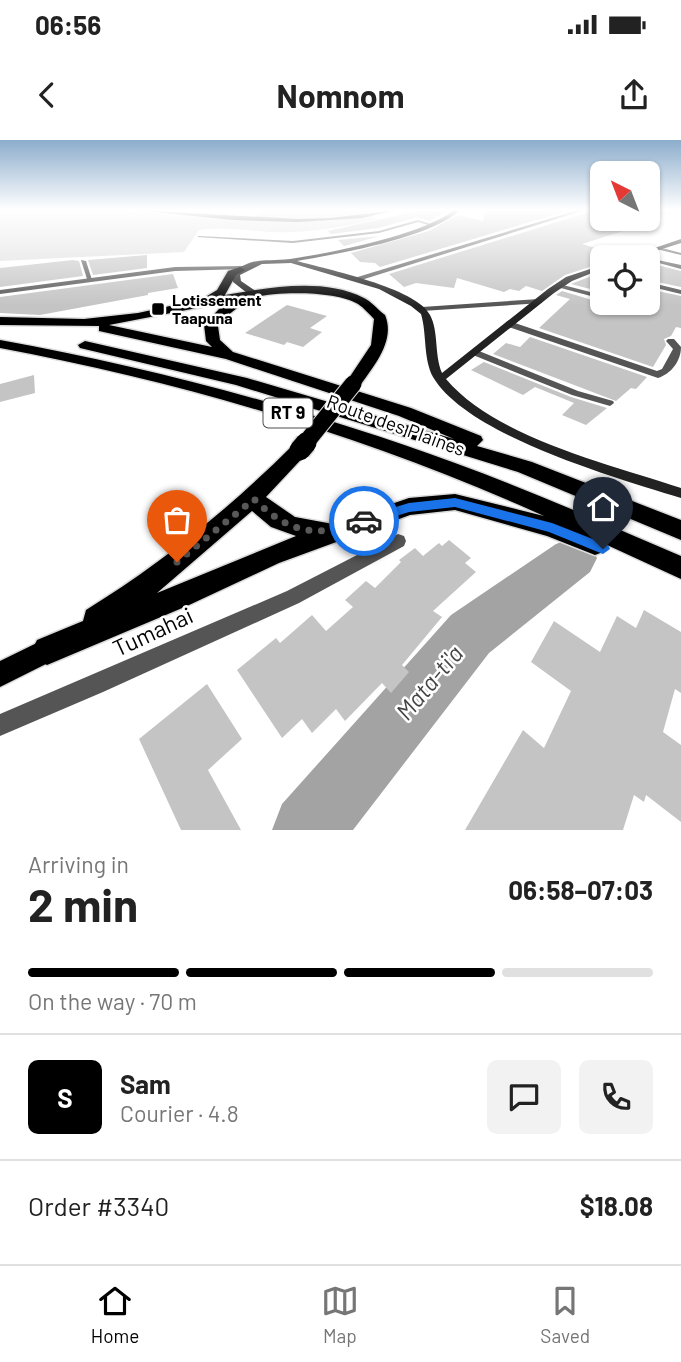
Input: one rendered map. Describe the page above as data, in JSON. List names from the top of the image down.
{
  "streets": {
    "highway": ["RT 9", "Route des Plaines"],
    "street": ["Tumahai"]
  },
  "water": ["Mata-ti'a"],
  "places": {
    "transit": ["Lotissement Taapuna"]
  },
  "north": "top left",
  "page": {
    "status": "06:56",
    "header": "Nomnom",
    "heading": ["2 min", "Arriving in", "06:58–07:03"],
    "panel": [
      "Sam",
      "Courier · 4.8",
      "Order #3340",
      "$18.08"
    ],
    "bar": "On the way · 70 m",
    "round": "S",
    "tabs": ["Home", "Map", "Saved"]
  }
}
